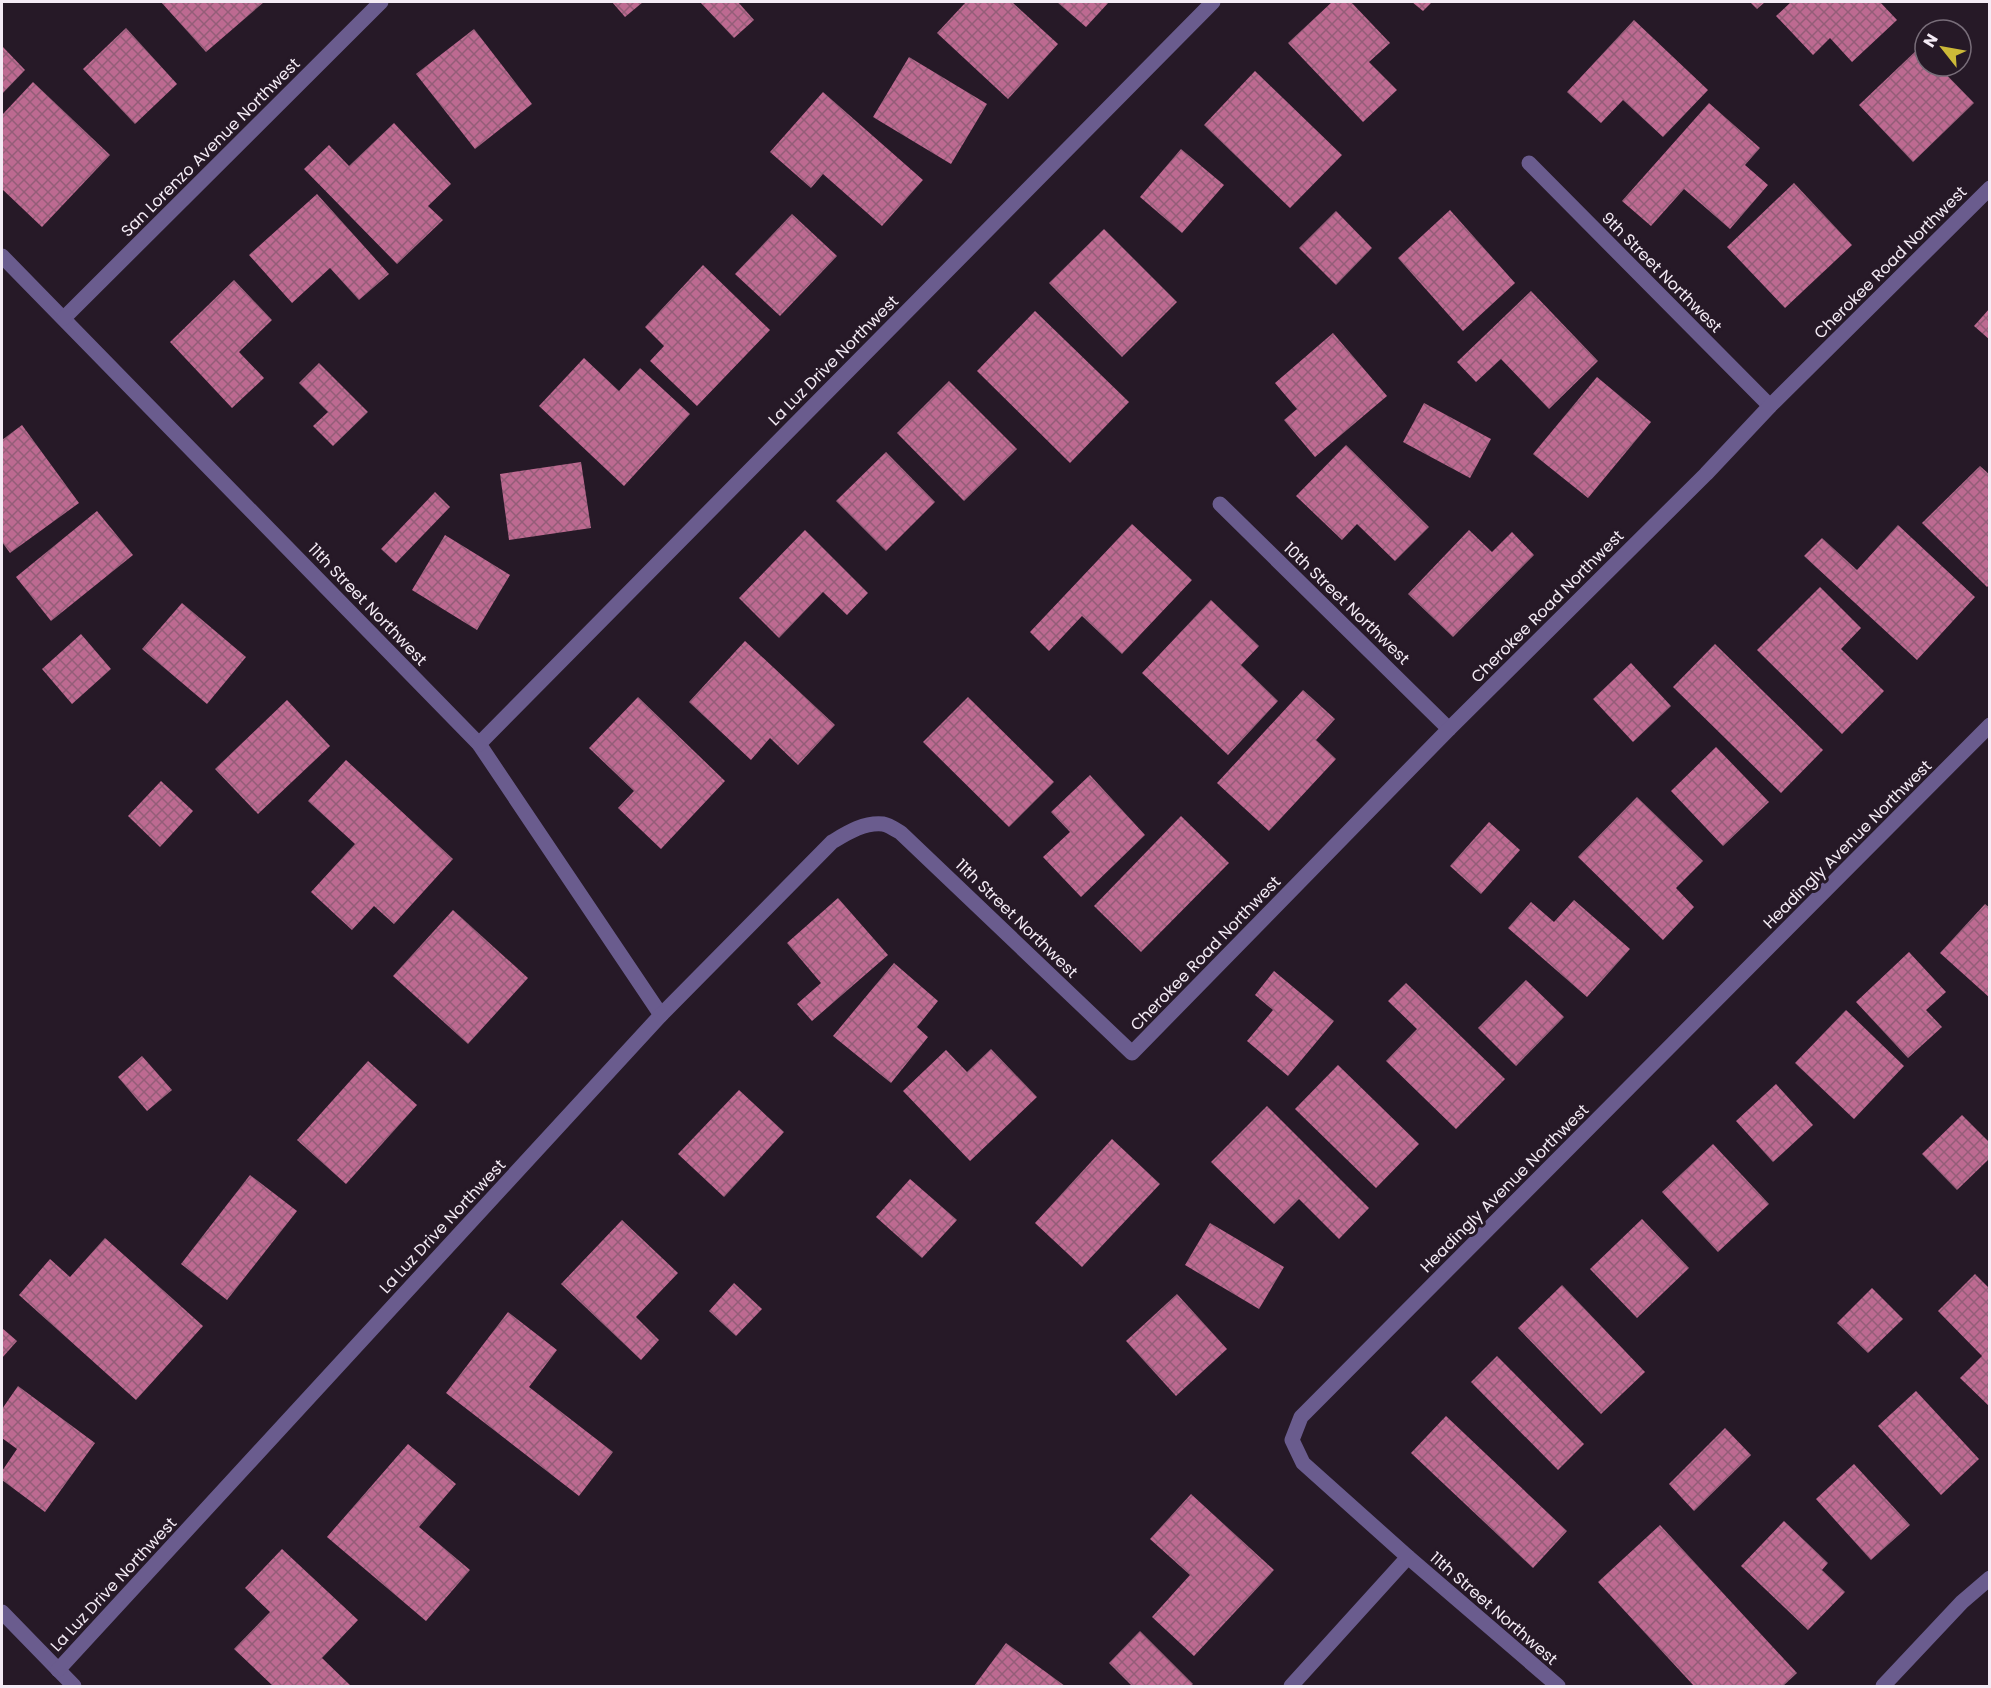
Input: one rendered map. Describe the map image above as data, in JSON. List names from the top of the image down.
{
  "streets": {
    "street": [
      "San Lorenzo Avenue Northwest",
      "Cherokee Road Northwest",
      "9th Street Northwest",
      "La Luz Drive Northwest",
      "10th Street Northwest",
      "11th Street Northwest",
      "Headingly Avenue Northwest"
    ]
  },
  "crossings": [
    ["San Lorenzo Avenue Northwest", "11th Street Northwest"],
    ["Cherokee Road Northwest", "9th Street Northwest"],
    ["Cherokee Road Northwest", "10th Street Northwest"],
    ["Cherokee Road Northwest", "11th Street Northwest"],
    ["La Luz Drive Northwest", "11th Street Northwest"],
    ["11th Street Northwest", "Headingly Avenue Northwest"]
  ],
  "north": "top left"
}
